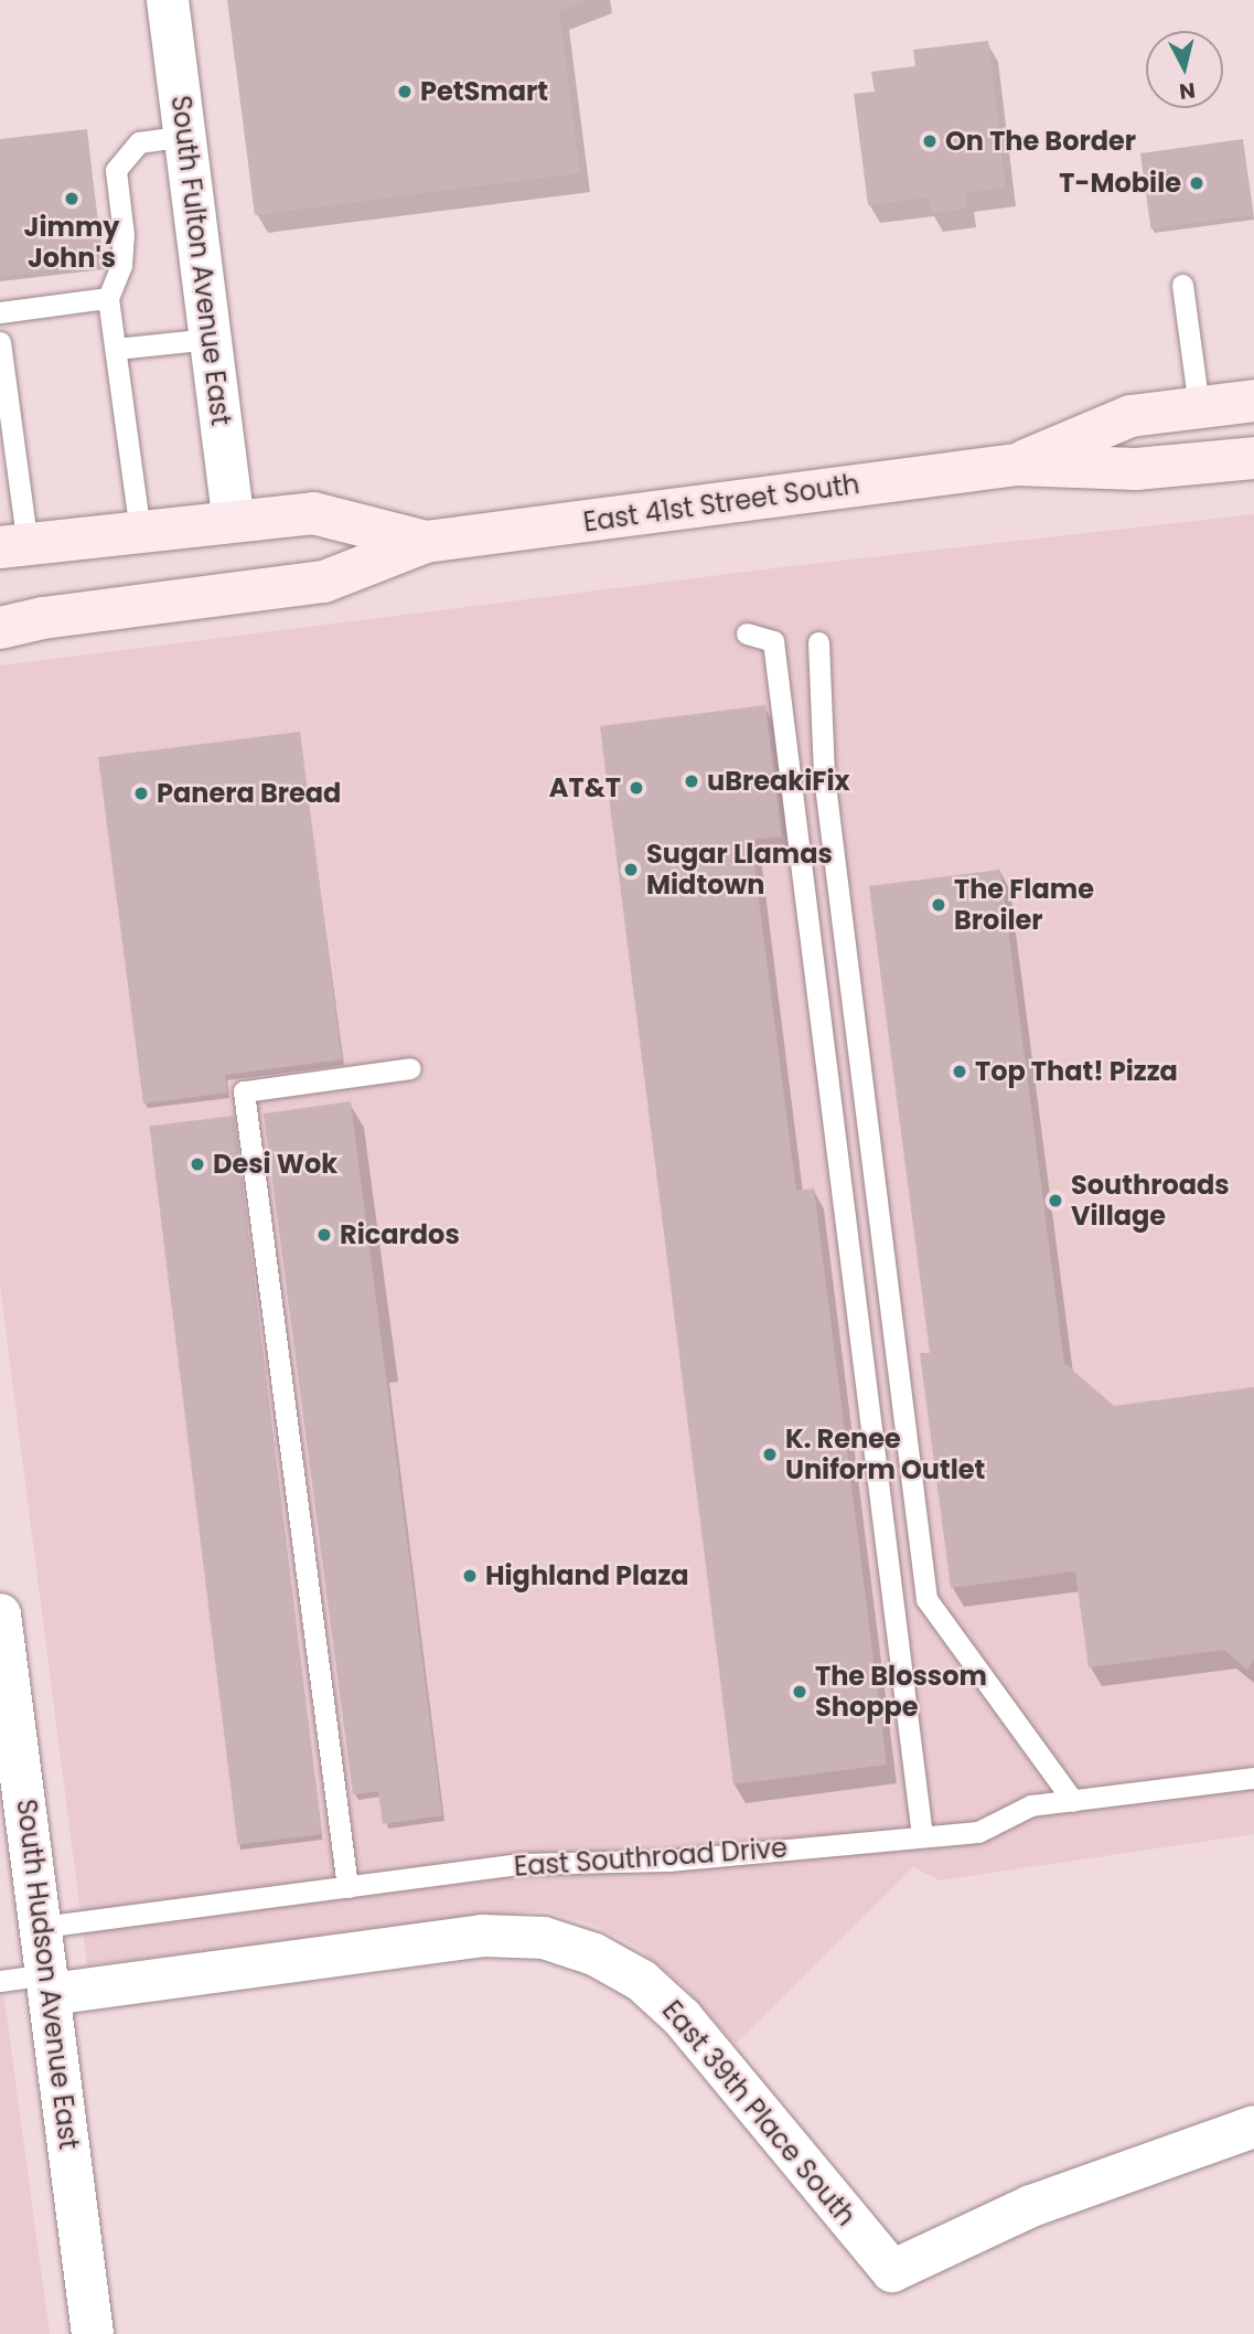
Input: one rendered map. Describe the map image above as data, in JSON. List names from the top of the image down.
{
  "streets": {
    "main road": ["East 41st Street South"],
    "street": ["South Fulton Avenue East", "South Hudson Avenue East", "East 39th Place South"],
    "lane": ["East Southroad Drive"]
  },
  "crossings": [
    ["South Fulton Avenue East", "East 41st Street South"],
    ["East Southroad Drive", "South Hudson Avenue East"],
    ["South Hudson Avenue East", "East 39th Place South"]
  ],
  "places": [
    "PetSmart",
    "On The Border",
    "T-Mobile",
    "Jimmy John's",
    "uBreakiFix",
    "AT&T",
    "Panera Bread",
    "Sugar Llamas Midtown",
    "The Flame Broiler",
    "Top That! Pizza",
    "Desi Wok",
    "Southroads Village",
    "Ricardos",
    "K. Renee Uniform Outlet",
    "Highland Plaza",
    "The Blossom Shoppe"
  ],
  "north": "bottom"
}
